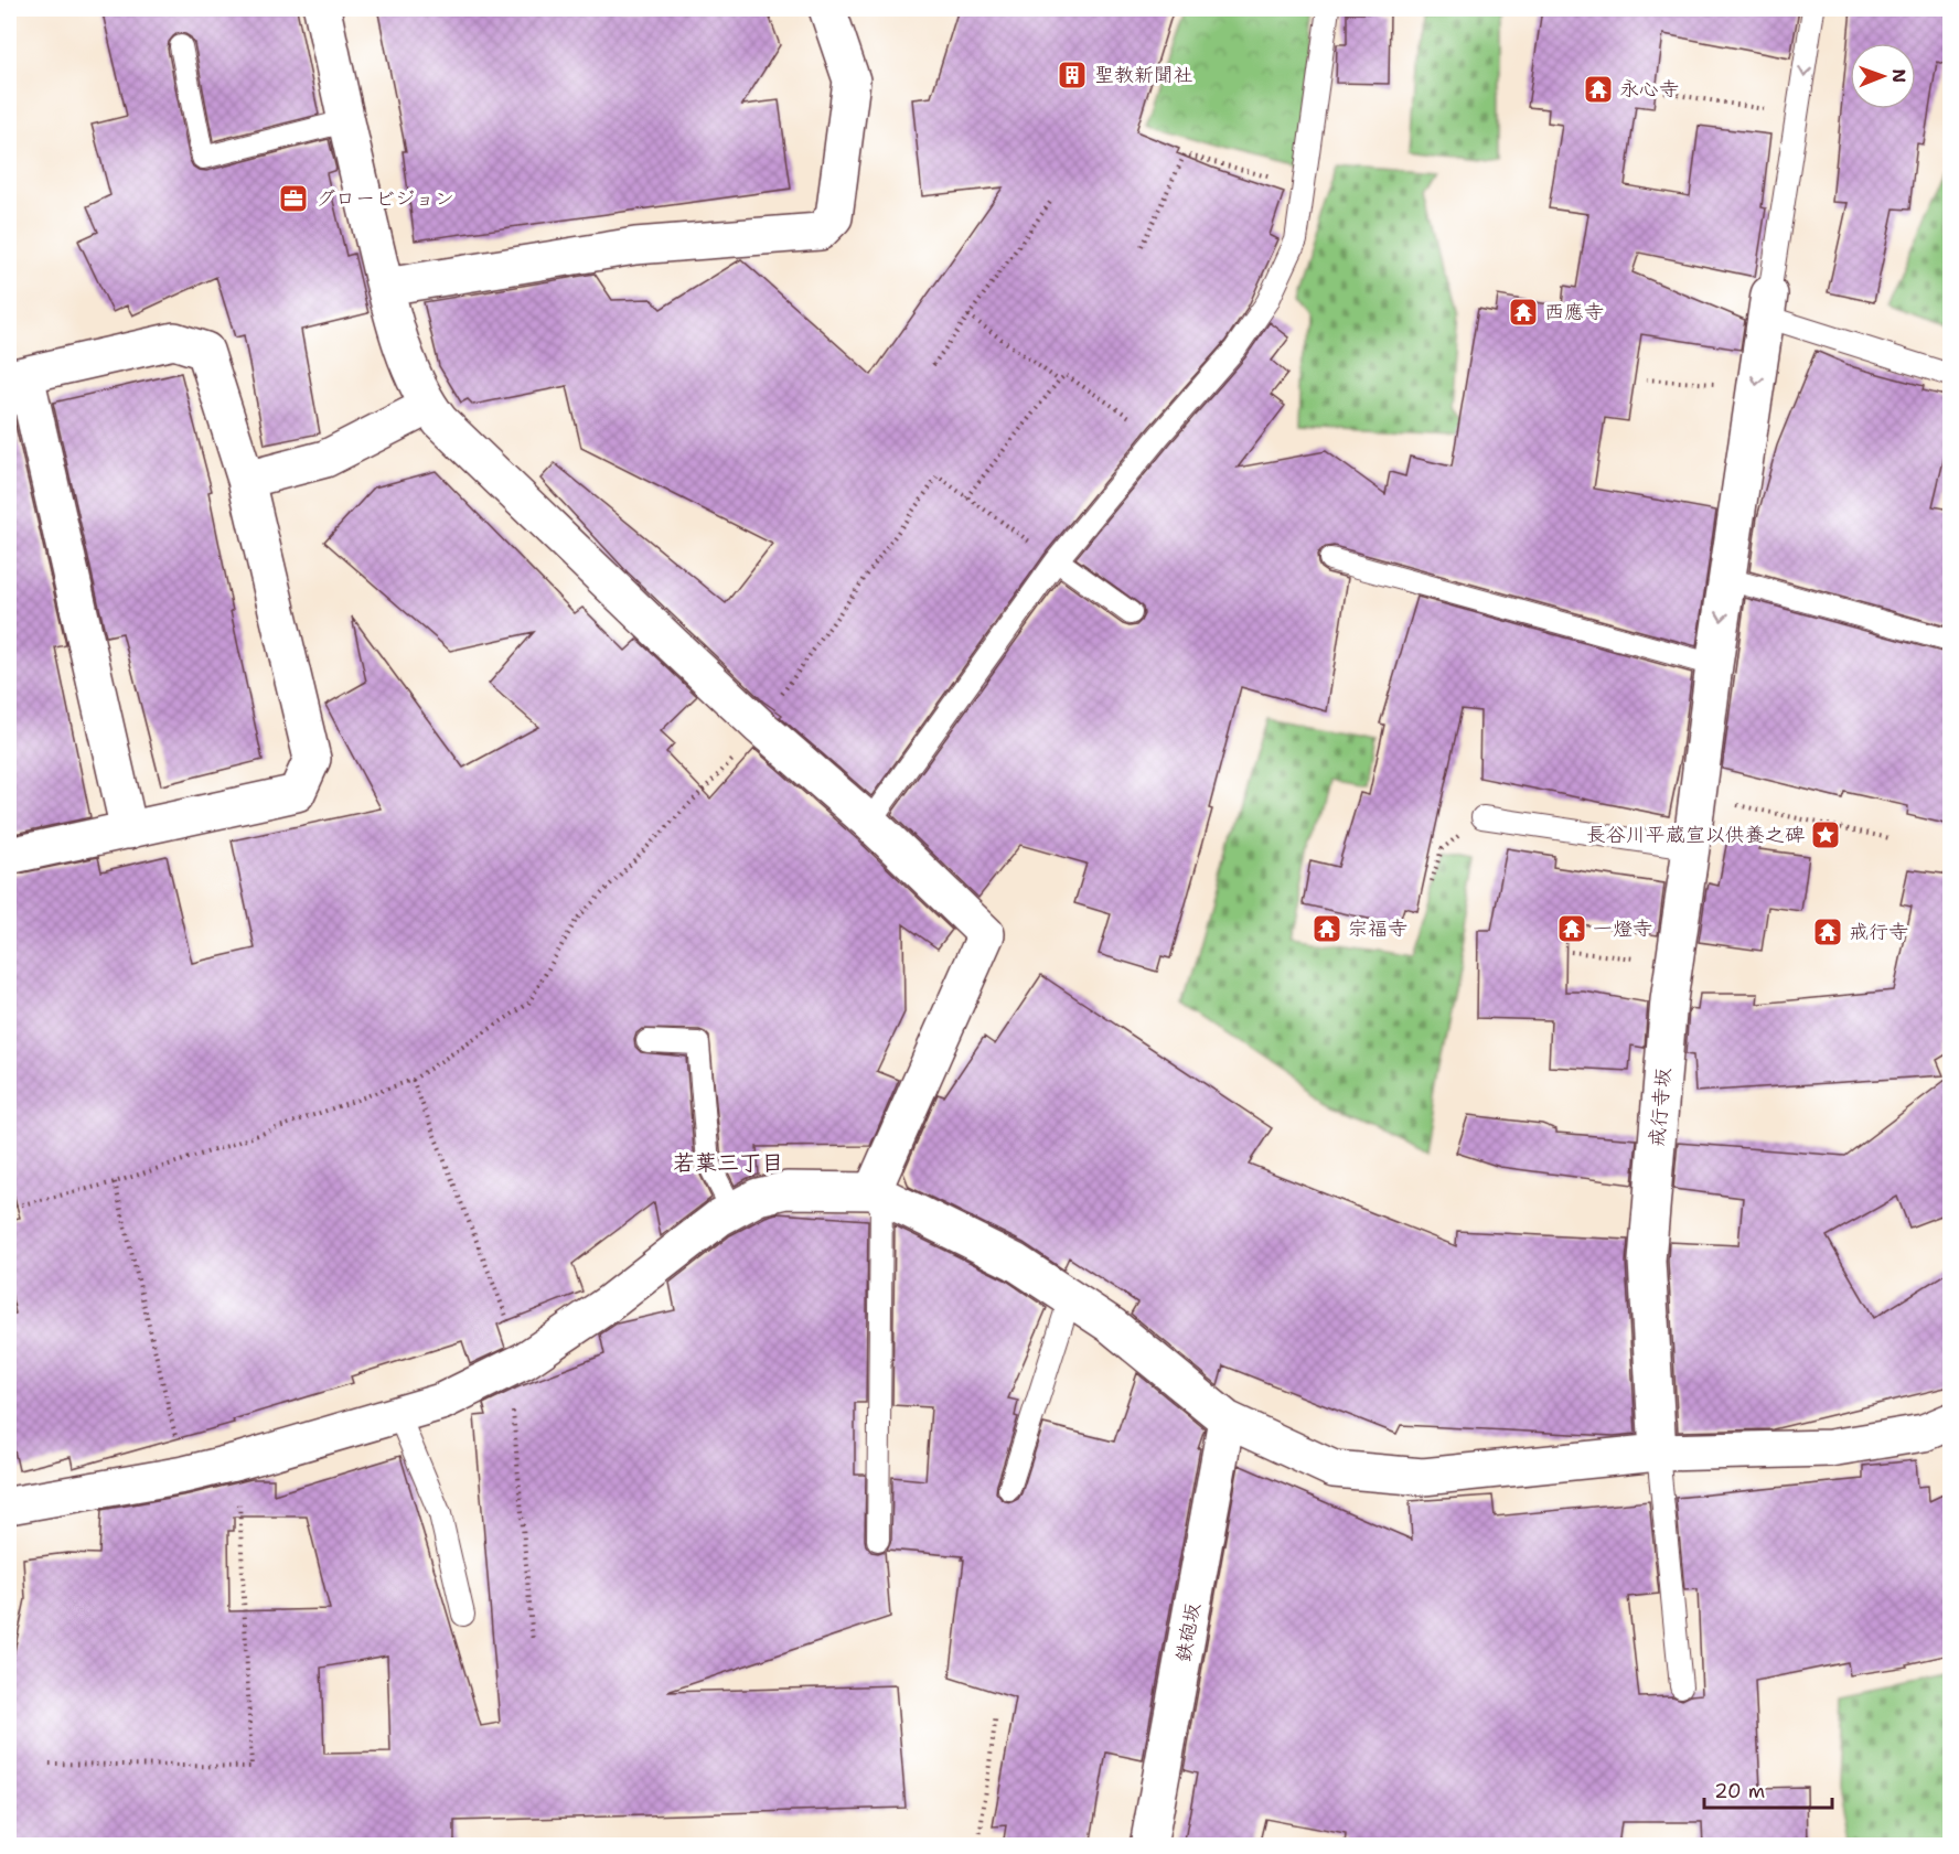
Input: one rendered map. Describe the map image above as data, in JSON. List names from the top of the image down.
{
  "streets": {
    "street": ["戒行寺坂", "鉄砲坂"]
  },
  "districts": ["若葉三丁目"],
  "places": {
    "building": ["聖教新聞社"],
    "temple": [
      "永心寺",
      "西應寺",
      "宗福寺",
      "一燈寺",
      "戒行寺"
    ],
    "office": ["グロービジョン"],
    "place": ["長谷川平蔵宣以供養之碑"]
  },
  "scale_bar": "20 m",
  "north": "right"
}
